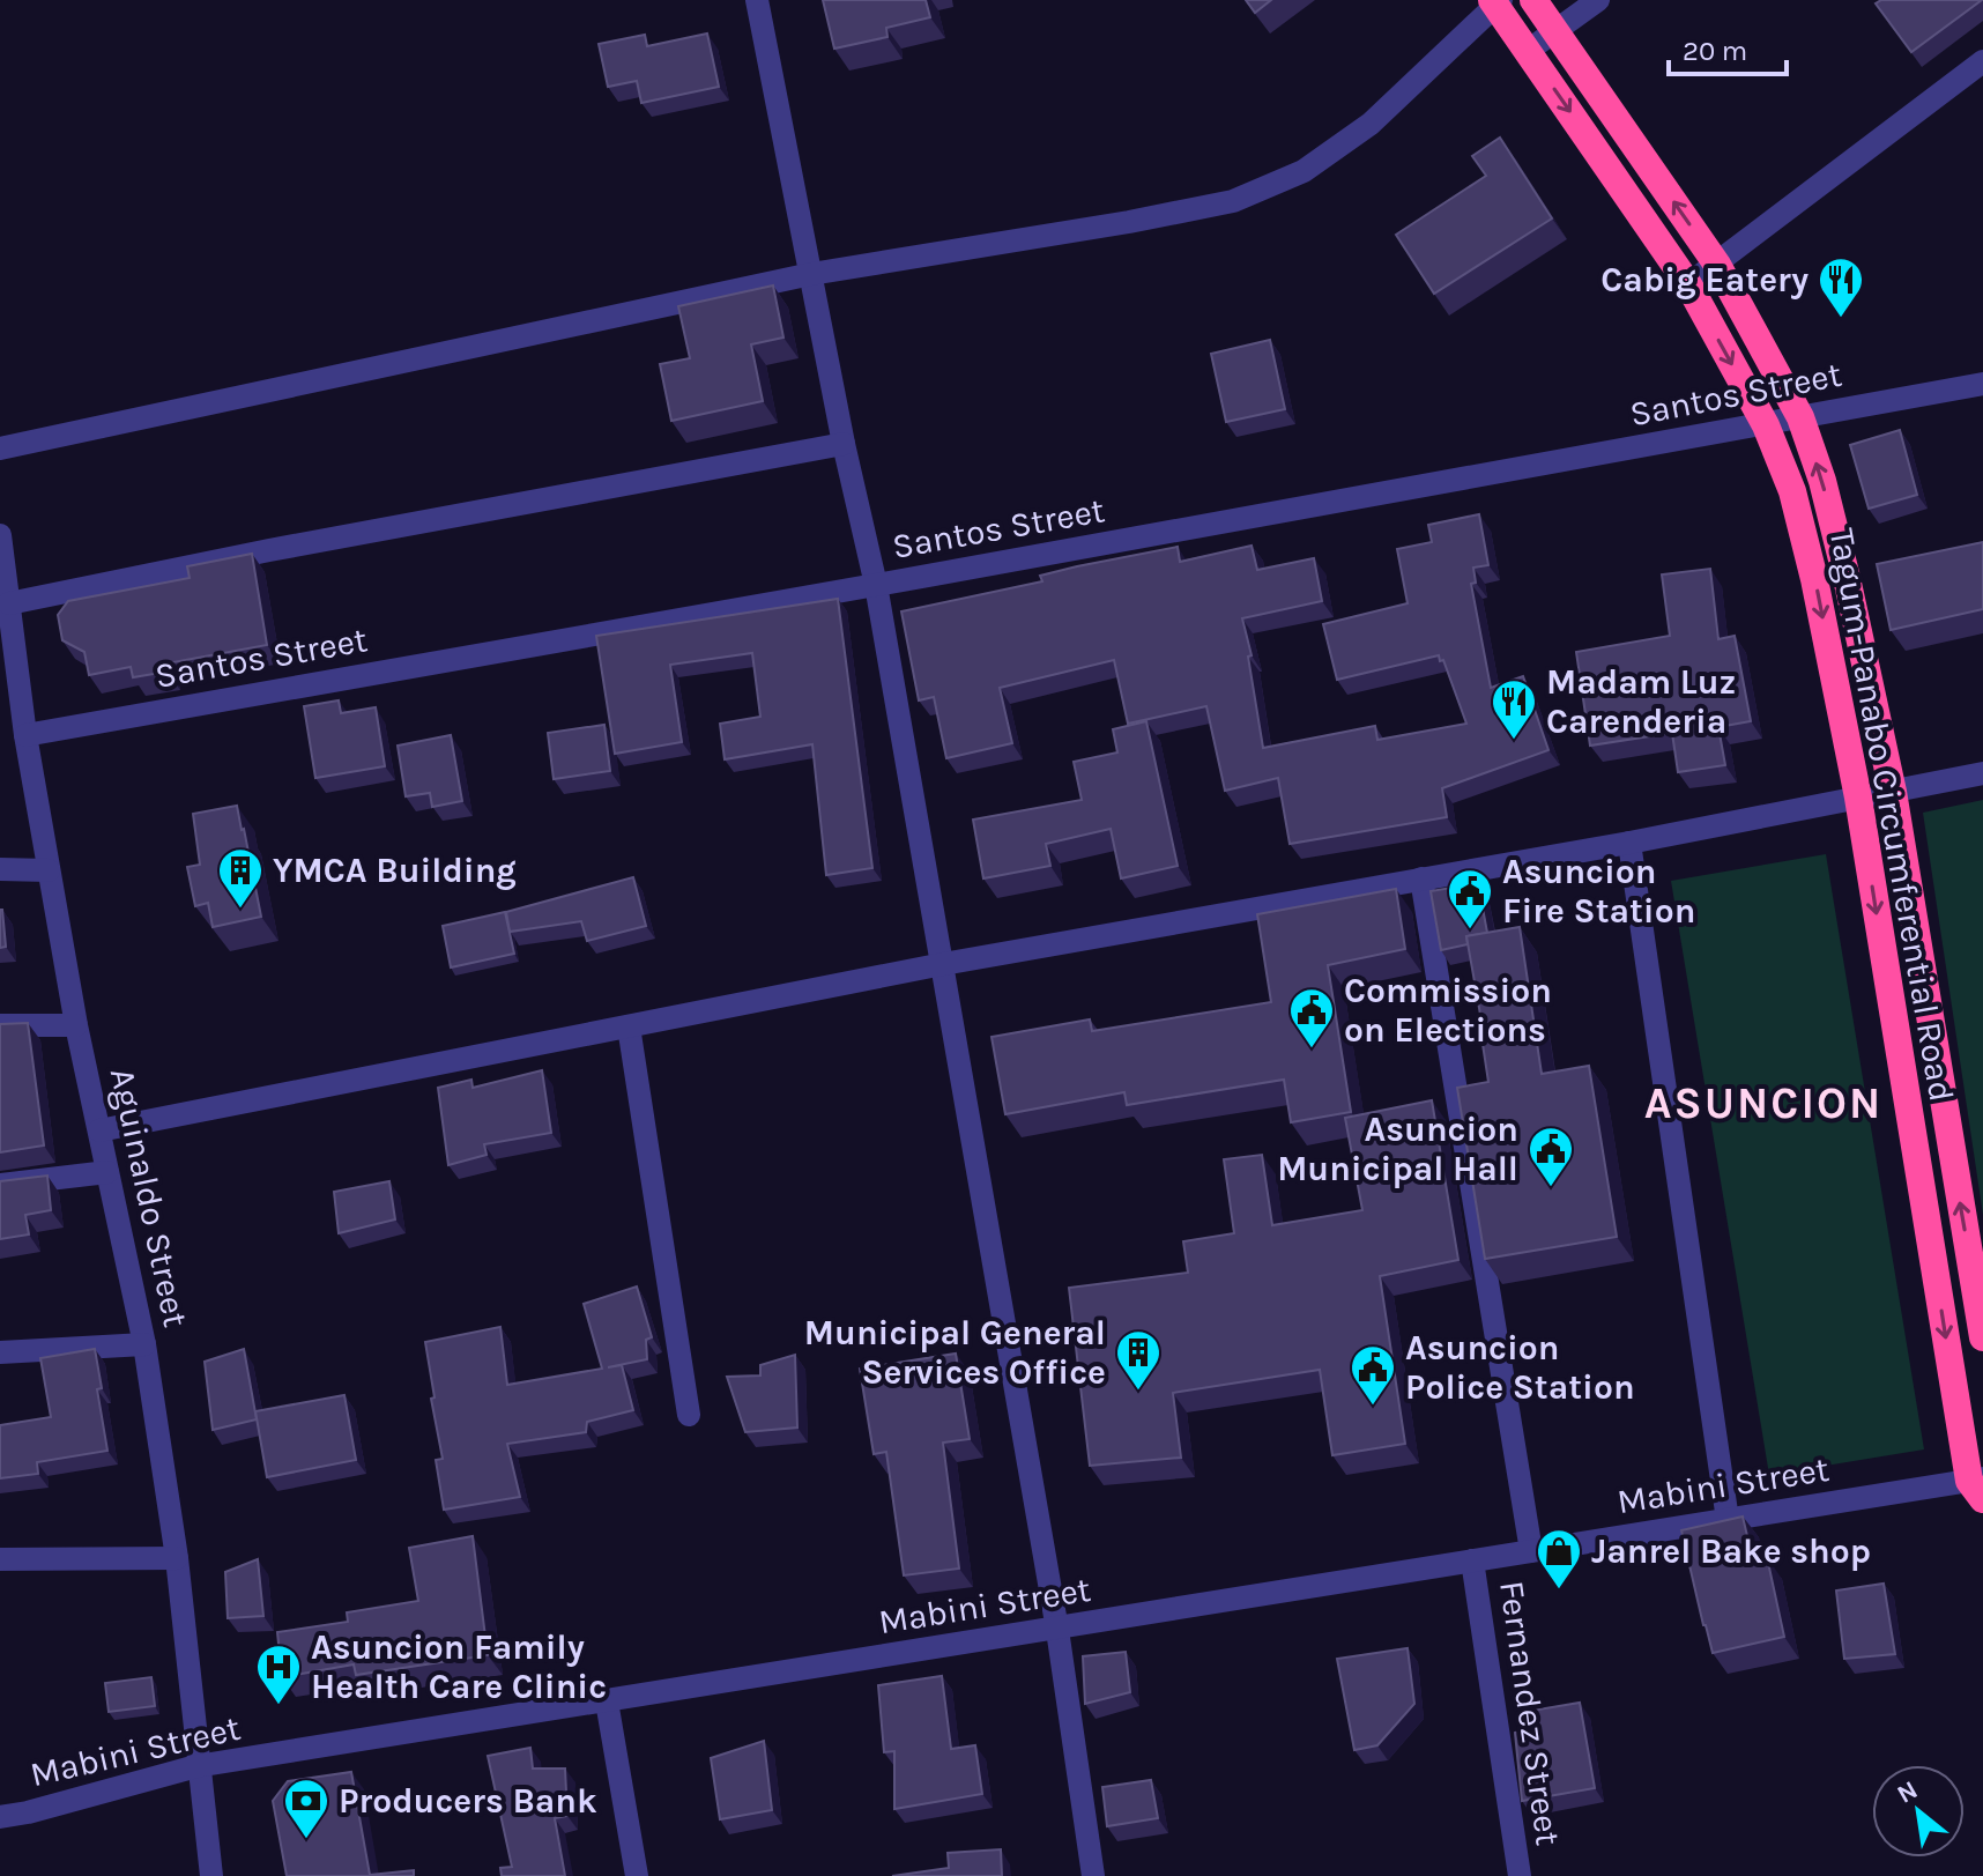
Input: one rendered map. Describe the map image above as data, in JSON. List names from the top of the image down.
{
  "streets": {
    "highway": ["Tagum-Panabo Circumferential Road"],
    "street": [
      "Santos Street",
      "Aguinaldo Street",
      "Mabini Street",
      "Fernandez Street"
    ]
  },
  "crossings": [
    ["Santos Street", "Tagum-Panabo Circumferential Road"],
    ["Santos Street", "Aguinaldo Street"],
    ["Tagum-Panabo Circumferential Road", "Mabini Street"],
    ["Aguinaldo Street", "Mabini Street"],
    ["Mabini Street", "Fernandez Street"]
  ],
  "districts": ["ASUNCION"],
  "places": {
    "restaurant": ["Cabig Eatery", "Madam Luz Carenderia"],
    "building": ["YMCA Building", "Municipal General Services Office"],
    "public building": [
      "Asuncion Fire Station",
      "Commission on Elections",
      "Asuncion Municipal Hall",
      "Asuncion Police Station"
    ],
    "shop": ["Janrel Bake shop"],
    "hospital": ["Asuncion Family Health Care Clinic"],
    "bank": ["Producers Bank"]
  },
  "scale_bar": "20 m",
  "north": "top left"
}
